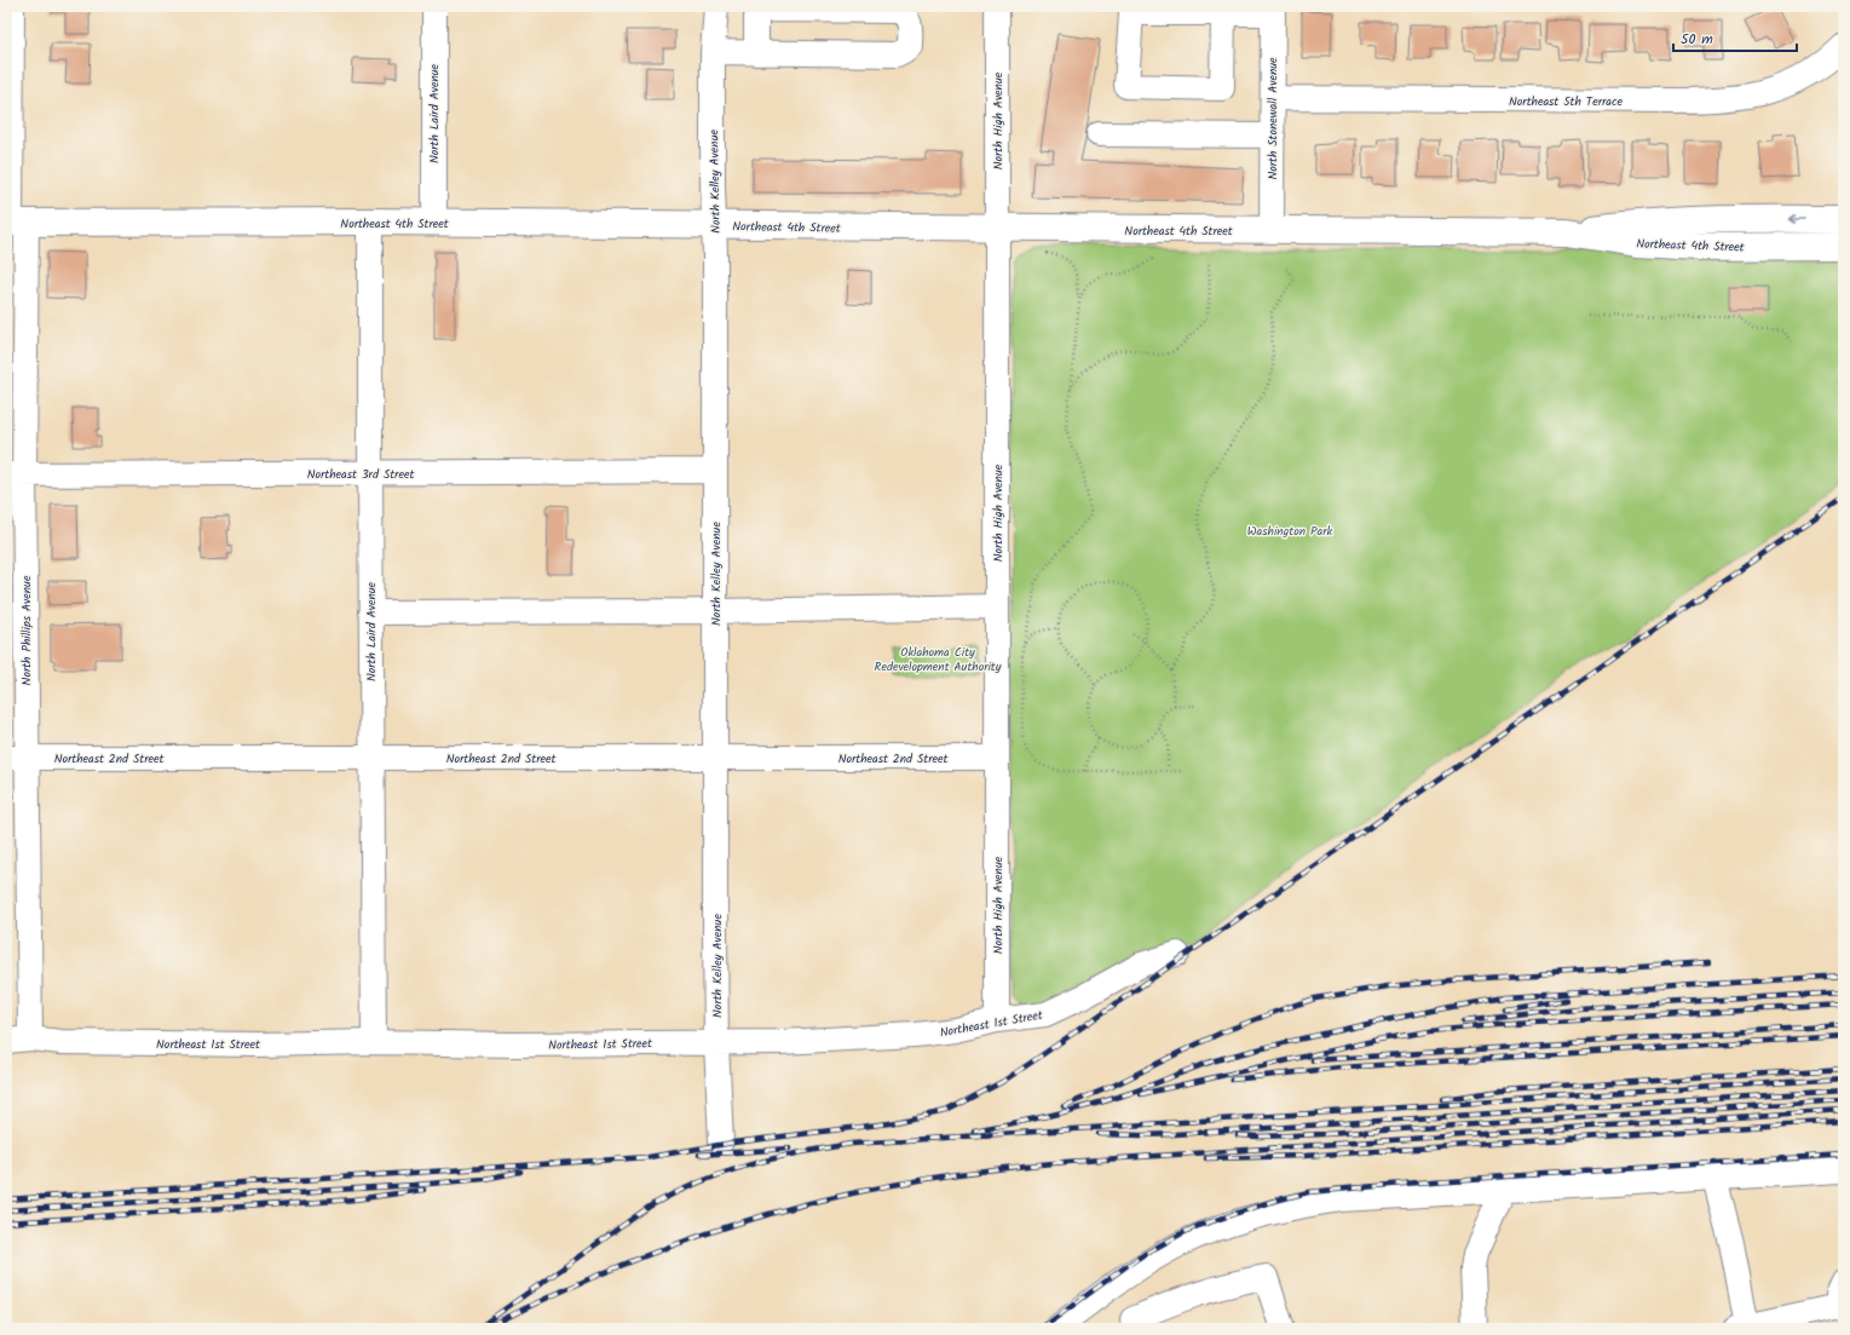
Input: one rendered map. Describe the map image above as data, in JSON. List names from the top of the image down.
{
  "streets": {
    "main road": ["Northeast 4th Street"],
    "street": [
      "Northeast 5th Terrace",
      "North Laird Avenue",
      "North Stonewall Avenue",
      "North High Avenue",
      "North Kelley Avenue",
      "Northeast 3rd Street",
      "North Phillips Avenue",
      "Northeast 2nd Street",
      "Northeast 1st Street"
    ]
  },
  "crossings": [
    ["Northeast 5th Terrace", "North Stonewall Avenue"],
    ["North Laird Avenue", "Northeast 4th Street"],
    ["North Laird Avenue", "Northeast 3rd Street"],
    ["North Laird Avenue", "Northeast 2nd Street"],
    ["North Laird Avenue", "Northeast 1st Street"],
    ["North Stonewall Avenue", "Northeast 4th Street"],
    ["North High Avenue", "Northeast 4th Street"],
    ["North High Avenue", "Northeast 2nd Street"],
    ["North High Avenue", "Northeast 1st Street"],
    ["North Kelley Avenue", "Northeast 4th Street"],
    ["North Kelley Avenue", "Northeast 3rd Street"],
    ["North Kelley Avenue", "Northeast 2nd Street"],
    ["North Kelley Avenue", "Northeast 1st Street"],
    ["Northeast 4th Street", "North Phillips Avenue"],
    ["Northeast 3rd Street", "North Phillips Avenue"],
    ["North Phillips Avenue", "Northeast 2nd Street"],
    ["North Phillips Avenue", "Northeast 1st Street"]
  ],
  "parks": ["Washington Park", "Oklahoma City Redevelopment Authority"],
  "scale_bar": "50 m"
}
